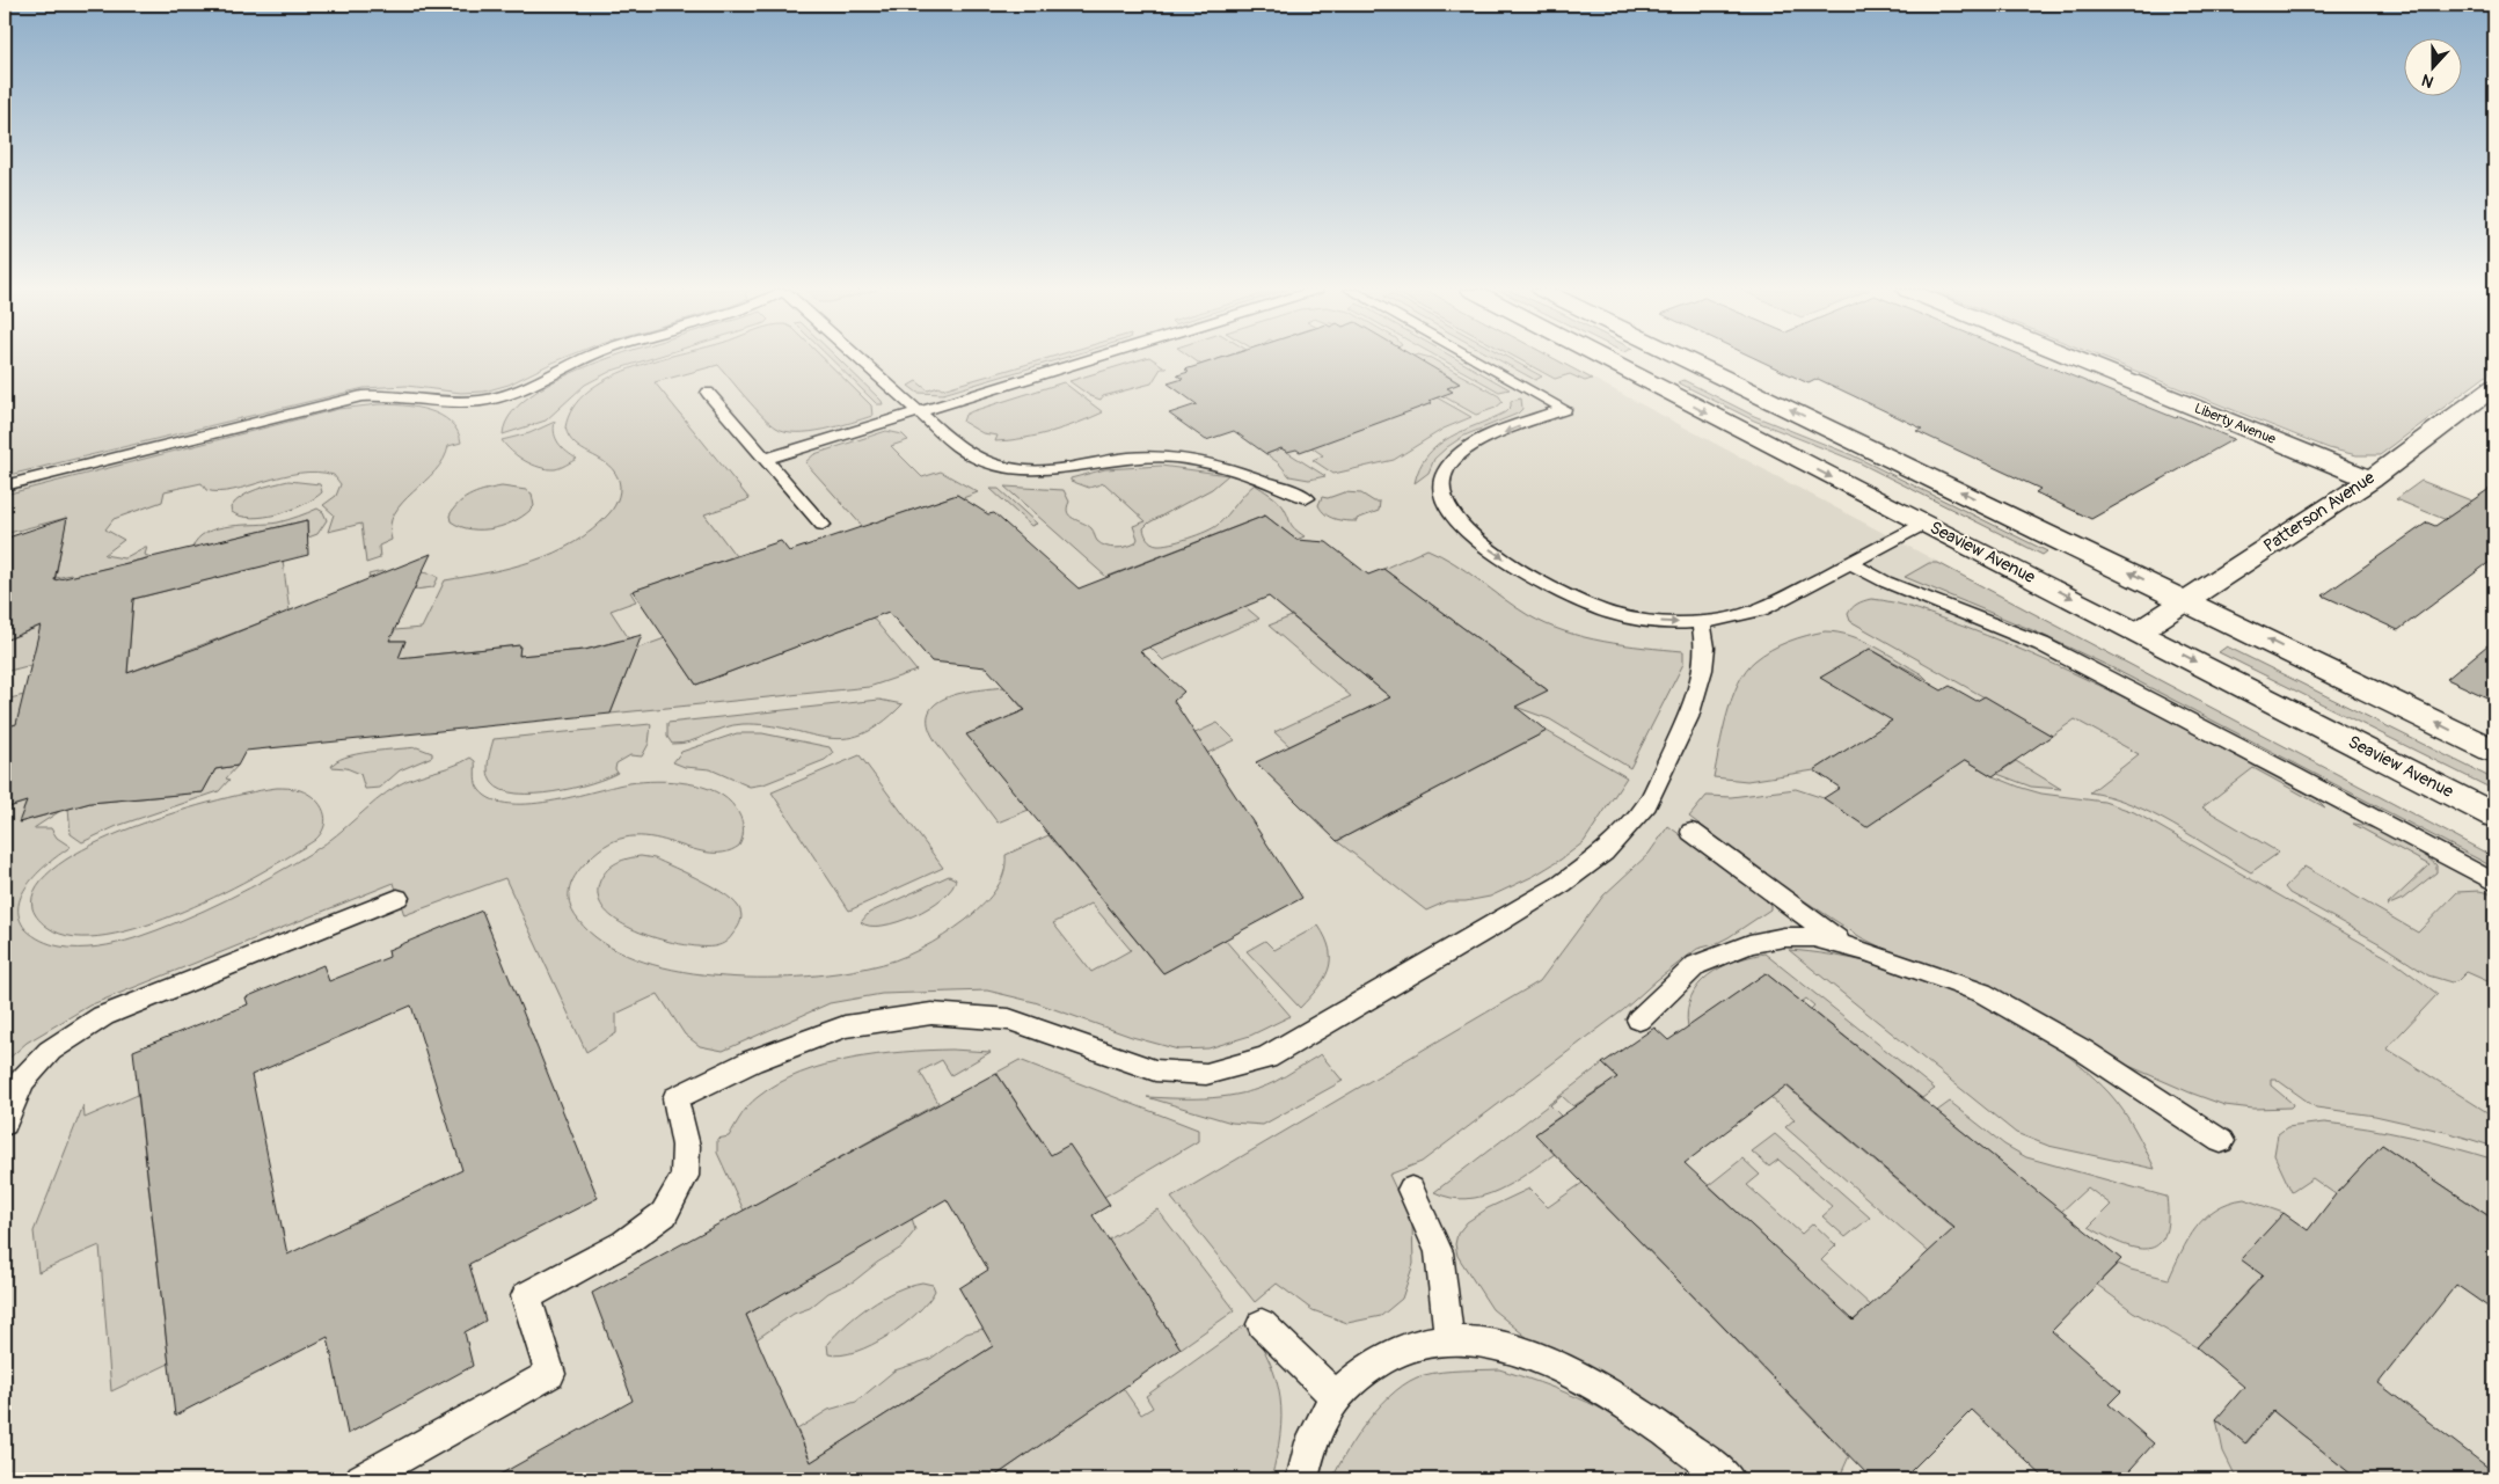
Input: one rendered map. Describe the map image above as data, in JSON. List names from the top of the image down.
{
  "streets": {
    "street": ["Liberty Avenue", "Patterson Avenue", "Seaview Avenue"]
  },
  "crossings": [
    ["Liberty Avenue", "Patterson Avenue"],
    ["Patterson Avenue", "Seaview Avenue"]
  ],
  "north": "bottom"
}
